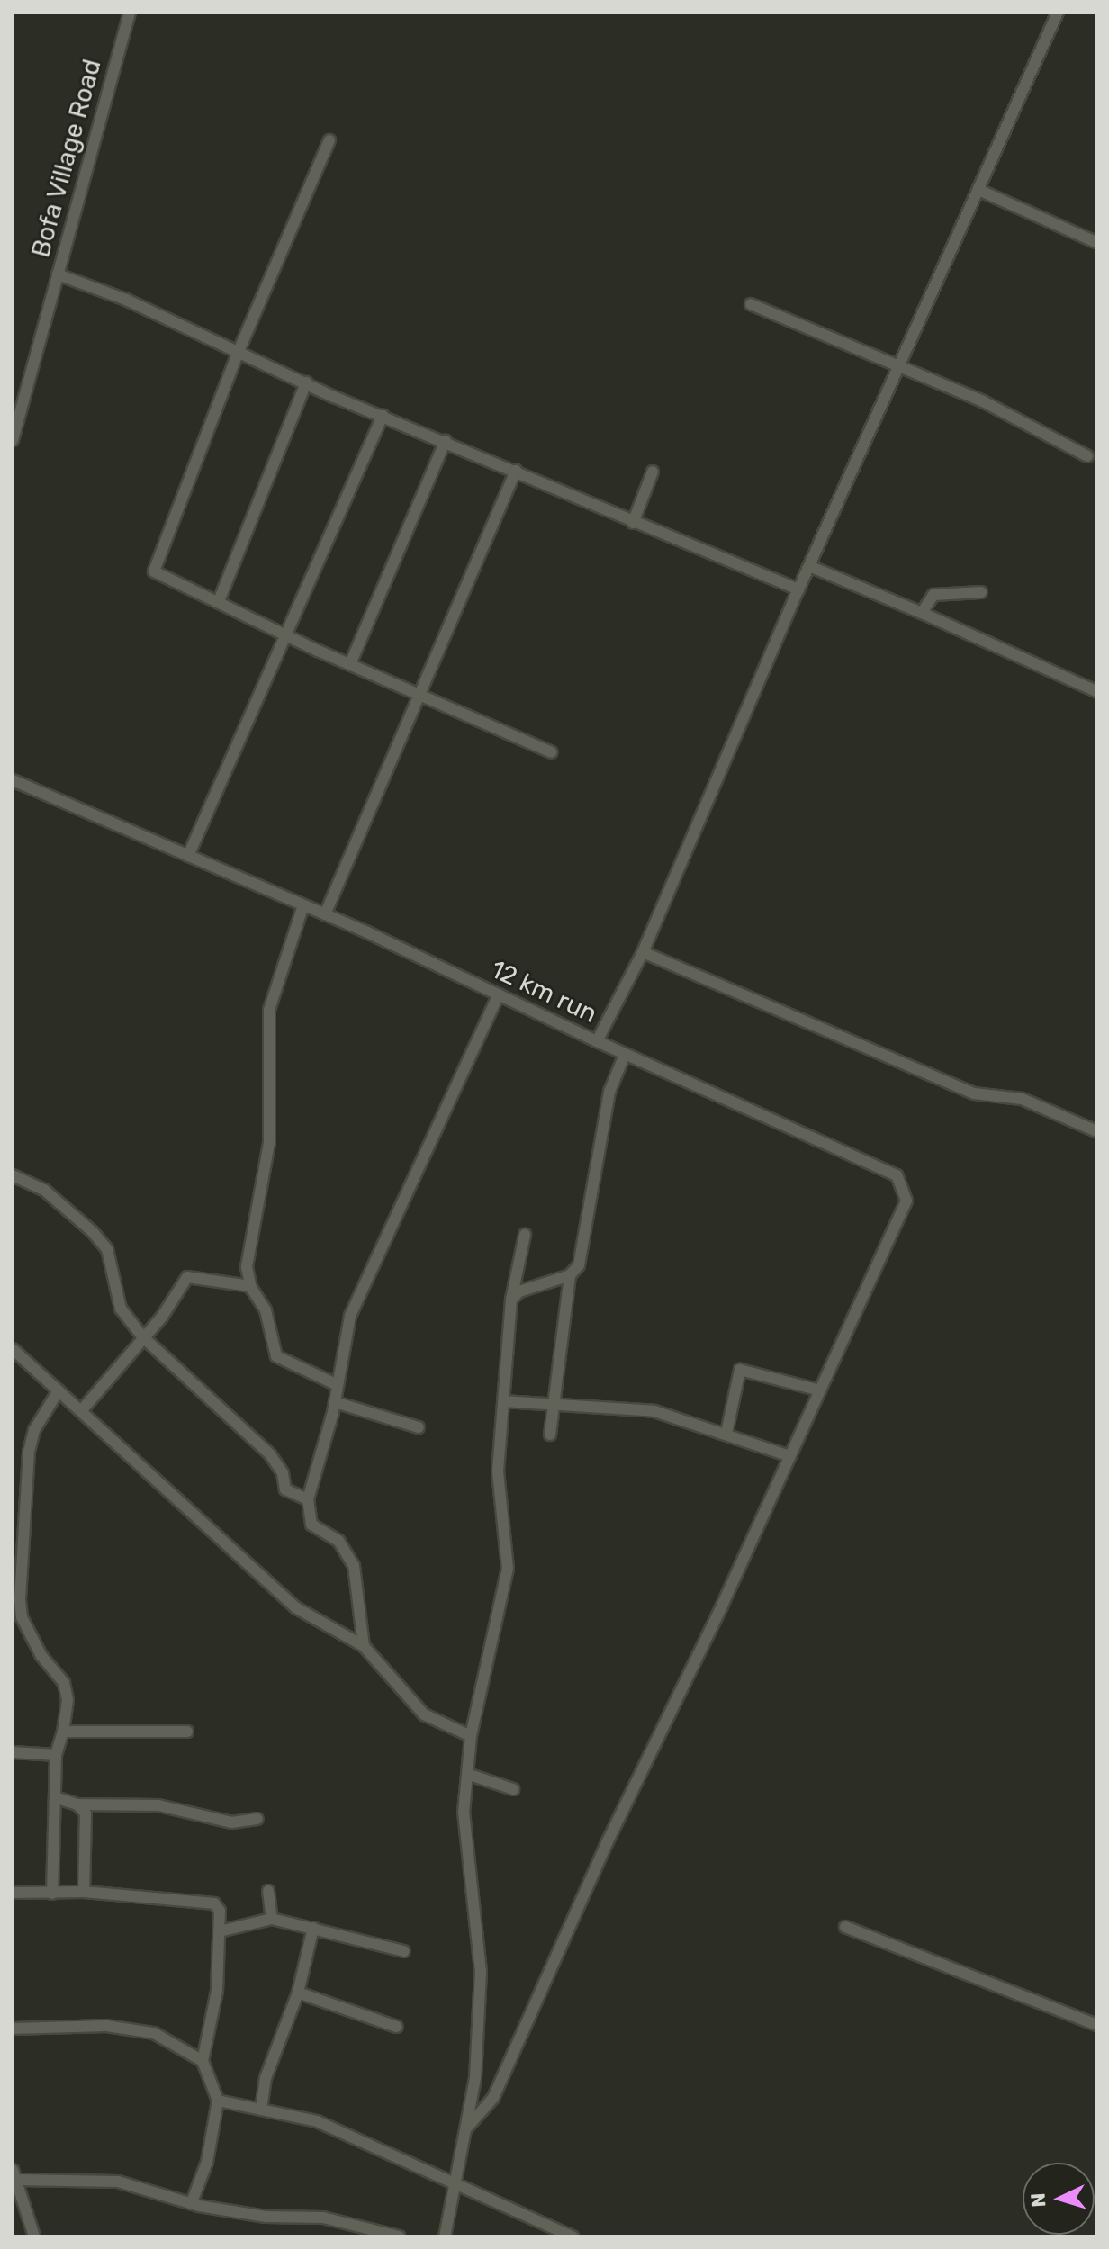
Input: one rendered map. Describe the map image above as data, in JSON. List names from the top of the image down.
{
  "streets": {
    "street": ["Bofa Village Road", "12 km run"]
  },
  "north": "left"
}
